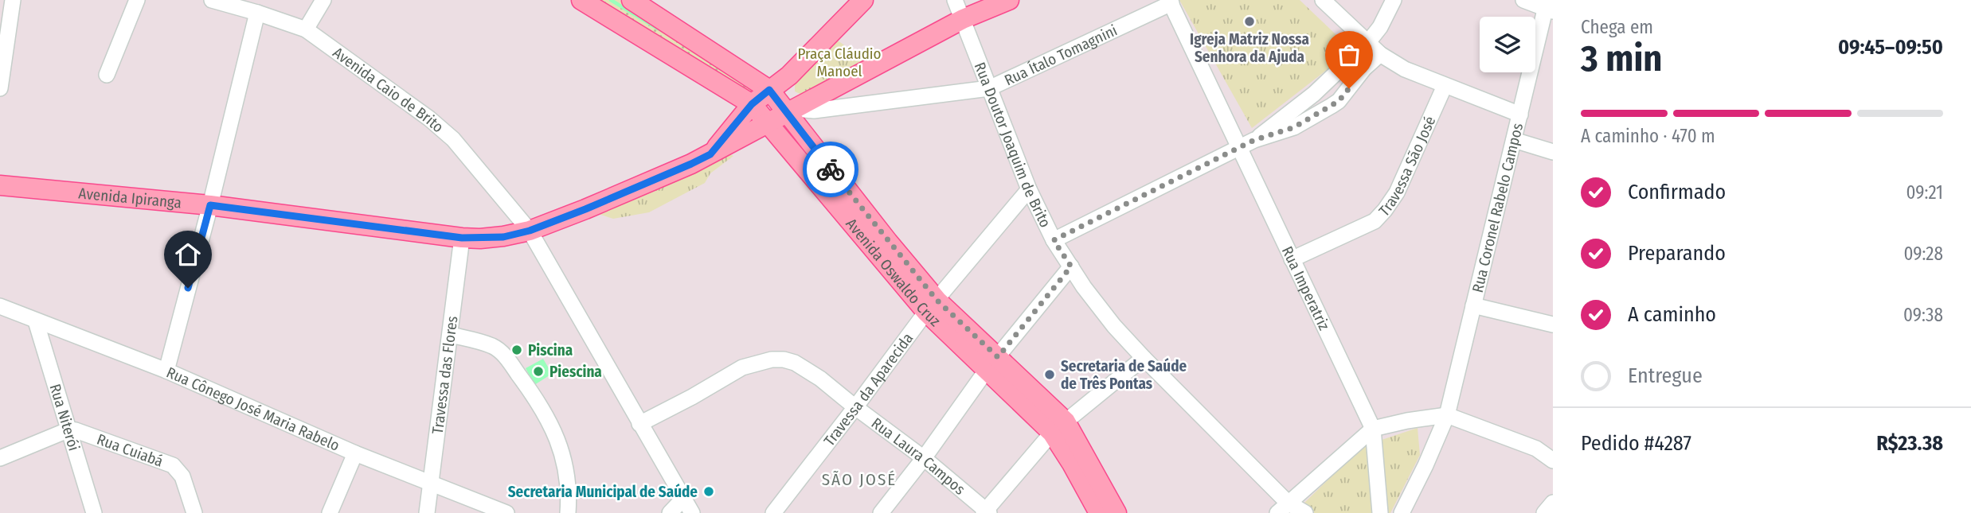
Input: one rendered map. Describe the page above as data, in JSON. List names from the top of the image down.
{
  "streets": {
    "main road": ["Avenida Ipiranga", "Avenida Oswaldo Cruz"],
    "street": [
      "Rua Ítalo Tomagnini",
      "Avenida Caio de Brito",
      "Rua Doutor Joaquim de Brito",
      "Travessa São José",
      "Rua Coronel Rabelo Campos",
      "Rua Imperatriz",
      "Travessa das Flores",
      "Travessa da Aparecida",
      "Rua Cônego José Maria Rabelo",
      "Rua Niterói",
      "Rua Cuiabá",
      "Rua Laura Campos"
    ]
  },
  "crossings": [
    ["Rua Ítalo Tomagnini", "Rua Doutor Joaquim de Brito"],
    ["Rua Ítalo Tomagnini", "Avenida Ipiranga"],
    ["Rua Ítalo Tomagnini", "Avenida Oswaldo Cruz"],
    ["Rua Ítalo Tomagnini", "Rua Imperatriz"],
    ["Avenida Caio de Brito", "Avenida Ipiranga"],
    ["Avenida Caio de Brito", "Rua Laura Campos"],
    ["Rua Doutor Joaquim de Brito", "Avenida Ipiranga"],
    ["Rua Doutor Joaquim de Brito", "Travessa da Aparecida"],
    ["Travessa São José", "Rua Imperatriz"],
    ["Avenida Ipiranga", "Avenida Oswaldo Cruz"],
    ["Avenida Ipiranga", "Travessa das Flores"],
    ["Avenida Oswaldo Cruz", "Travessa da Aparecida"],
    ["Travessa das Flores", "Rua Cônego José Maria Rabelo"],
    ["Travessa da Aparecida", "Rua Laura Campos"],
    ["Rua Cônego José Maria Rabelo", "Rua Niterói"],
    ["Rua Niterói", "Rua Cuiabá"]
  ],
  "districts": ["SÃO JOSÉ"],
  "parks": ["Praça Cláudio Manoel"],
  "places": [
    "Igreja Matriz Nossa Senhora da Ajuda",
    "Piscina",
    "Piescina",
    "Secretaria de Saúde de Três Pontas",
    "Secretaria Municipal de Saúde"
  ],
  "page": {
    "heading": ["3 min", "Chega em", "09:45–09:50"],
    "panel": ["Pedido #4287", "R$23.38"],
    "bar": "A caminho · 470 m",
    "list": [
      ["Confirmado", "09:21"],
      ["Preparando", "09:28"],
      ["A caminho", "09:38"],
      "Entregue"
    ]
  }
}
